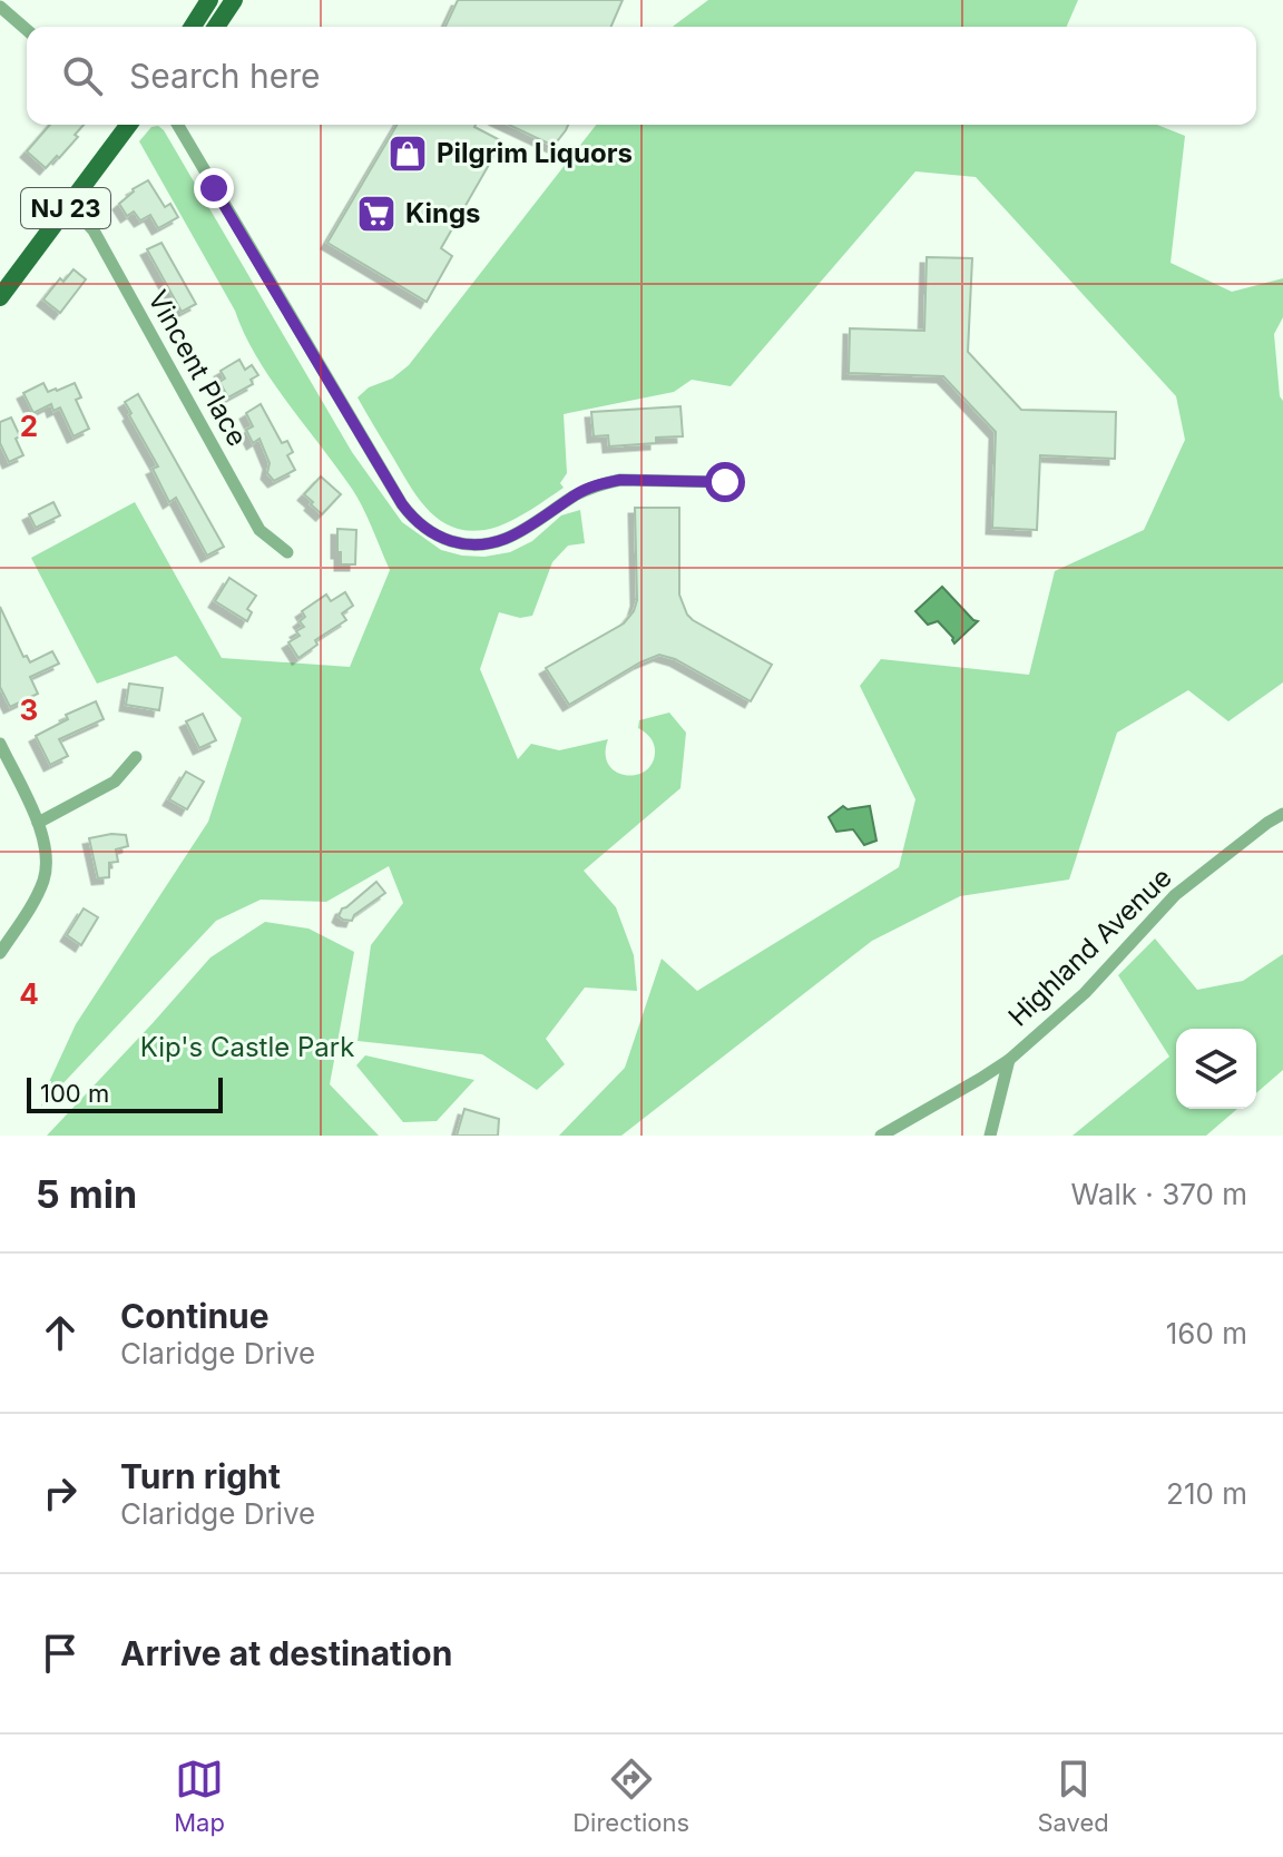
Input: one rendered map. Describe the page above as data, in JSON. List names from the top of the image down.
{
  "streets": {
    "main road": ["NJ 23"],
    "street": ["Vincent Place", "Highland Avenue"]
  },
  "crossings": [
    ["NJ 23", "Vincent Place"]
  ],
  "parks": ["Kip's Castle Park"],
  "places": {
    "shop": ["Pilgrim Liquors"],
    "supermarket": ["Kings"]
  },
  "scale_bar": "100 m",
  "page": {
    "search": "Search here",
    "scale": "100 m",
    "heading": ["5 min", "Walk · 370 m"],
    "list": [
      ["Continue", "Claridge Drive", "160 m"],
      ["Turn right", "Claridge Drive", "210 m"],
      "Arrive at destination"
    ],
    "nav": ["Map", "Directions", "Saved"]
  },
  "grid": {
    "rows": ["2", "3", "4"]
  }
}
